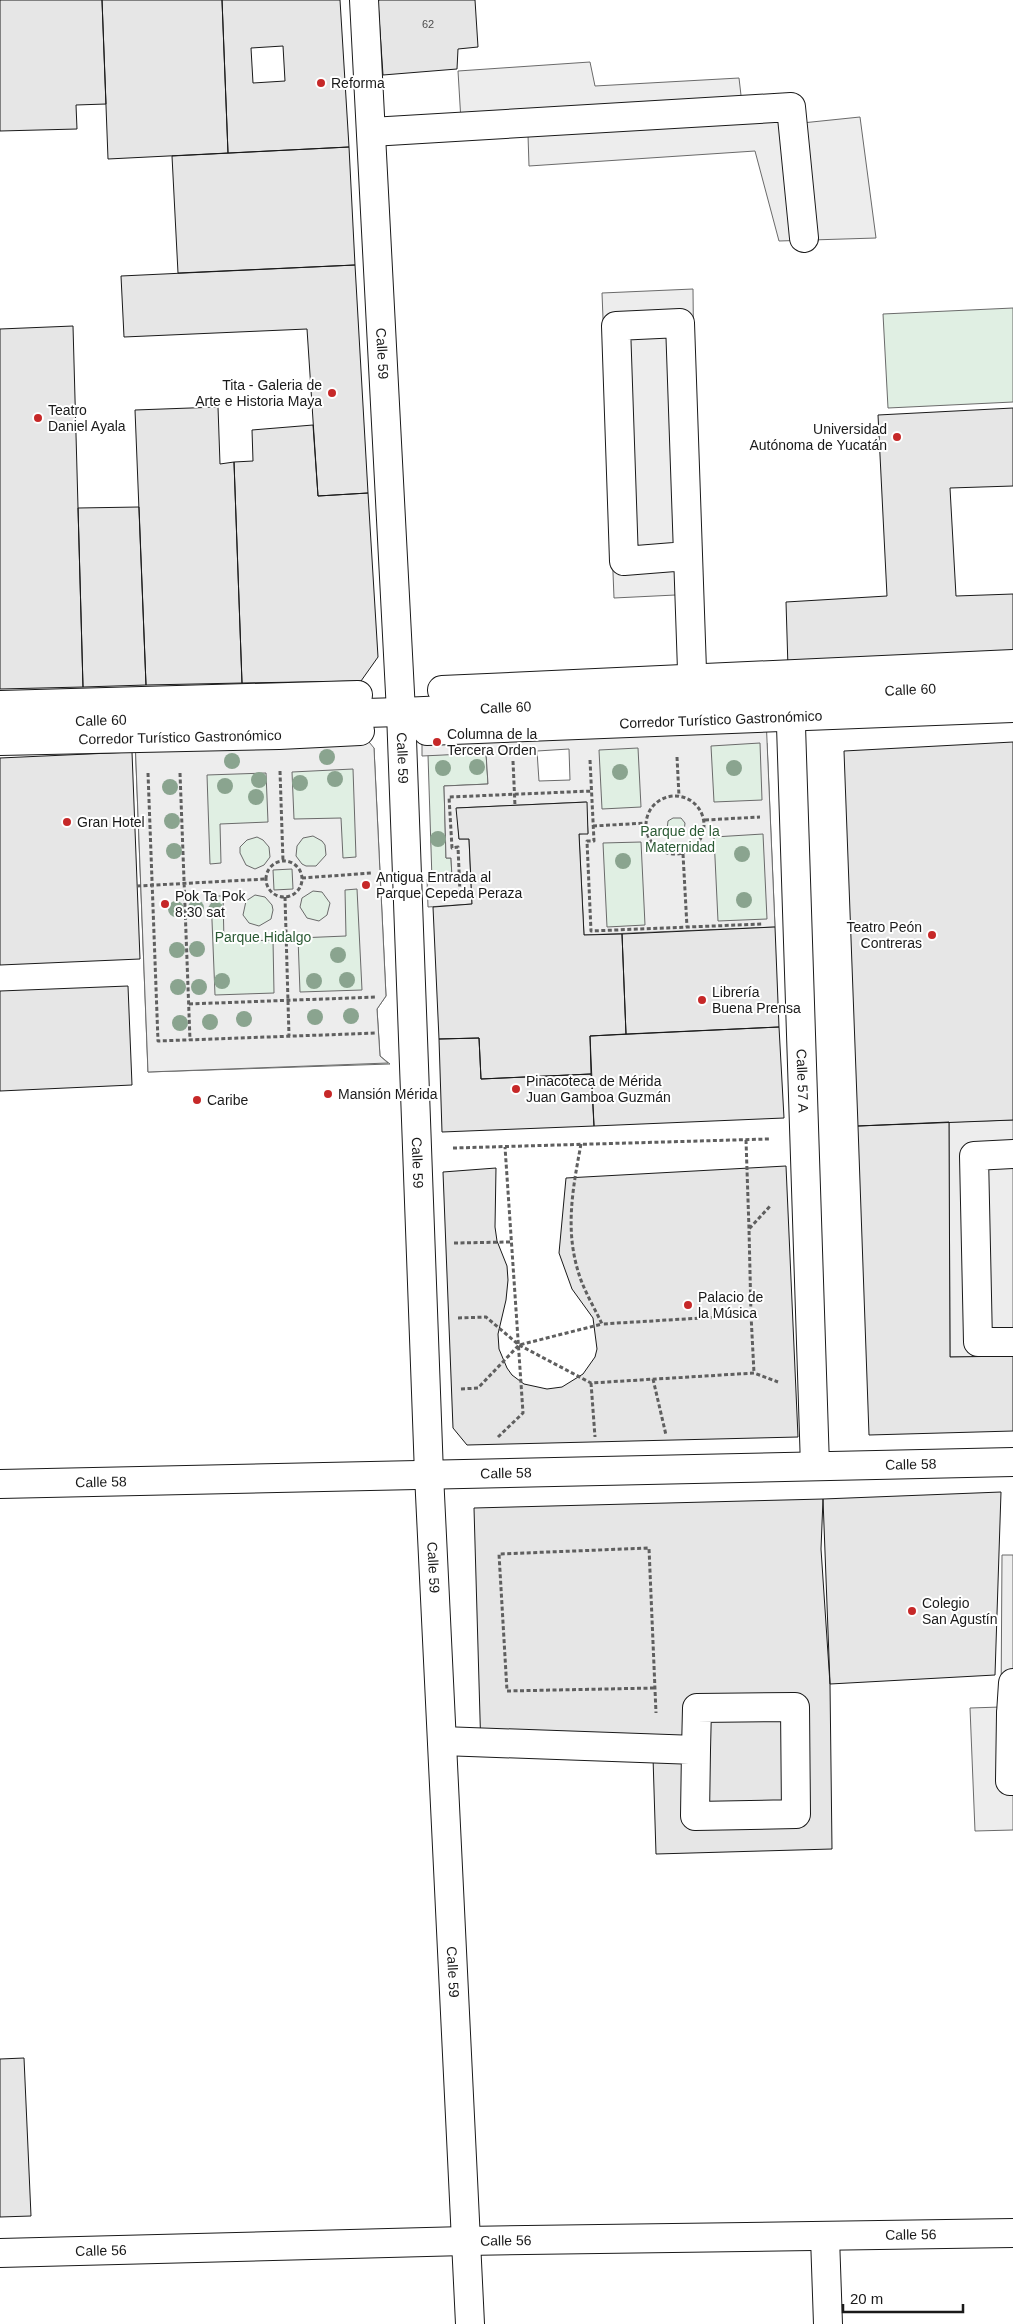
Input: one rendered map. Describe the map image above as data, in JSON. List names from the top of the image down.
{
  "streets": {
    "main road": [
      "Calle 59",
      "Calle 60",
      "Corredor Turístico Gastronómico",
      "Calle 57 A",
      "Calle 58",
      "Calle 56"
    ]
  },
  "crossings": [
    ["Calle 59", "Calle 60"],
    ["Calle 59", "Calle 58"],
    ["Calle 59", "Calle 56"],
    ["Calle 60", "Corredor Turístico Gastronómico"],
    ["Calle 60", "Calle 57 A"],
    ["Corredor Turístico Gastronómico", "Calle 57 A"],
    ["Calle 57 A", "Calle 58"]
  ],
  "parks": ["Parque de la Maternidad", "Parque Hidalgo"],
  "places": [
    "Reforma",
    "Tita - Galeria de Arte e Historia Maya",
    "Teatro Daniel Ayala",
    "Universidad Autónoma de Yucatán",
    "Columna de la Tercera Orden",
    "Gran Hotel",
    "Antigua Entrada al Parque Cepeda Peraza",
    "Pok Ta Pok 8.30 sat",
    "Teatro Peón Contreras",
    "Librería Buena Prensa",
    "Pinacoteca de Mérida Juan Gamboa Guzmán",
    "Mansión Mérida",
    "Caribe",
    "Palacio de la Música",
    "Colegio San Agustín"
  ],
  "house_numbers": ["62"],
  "scale_bar": "20 m"
}
